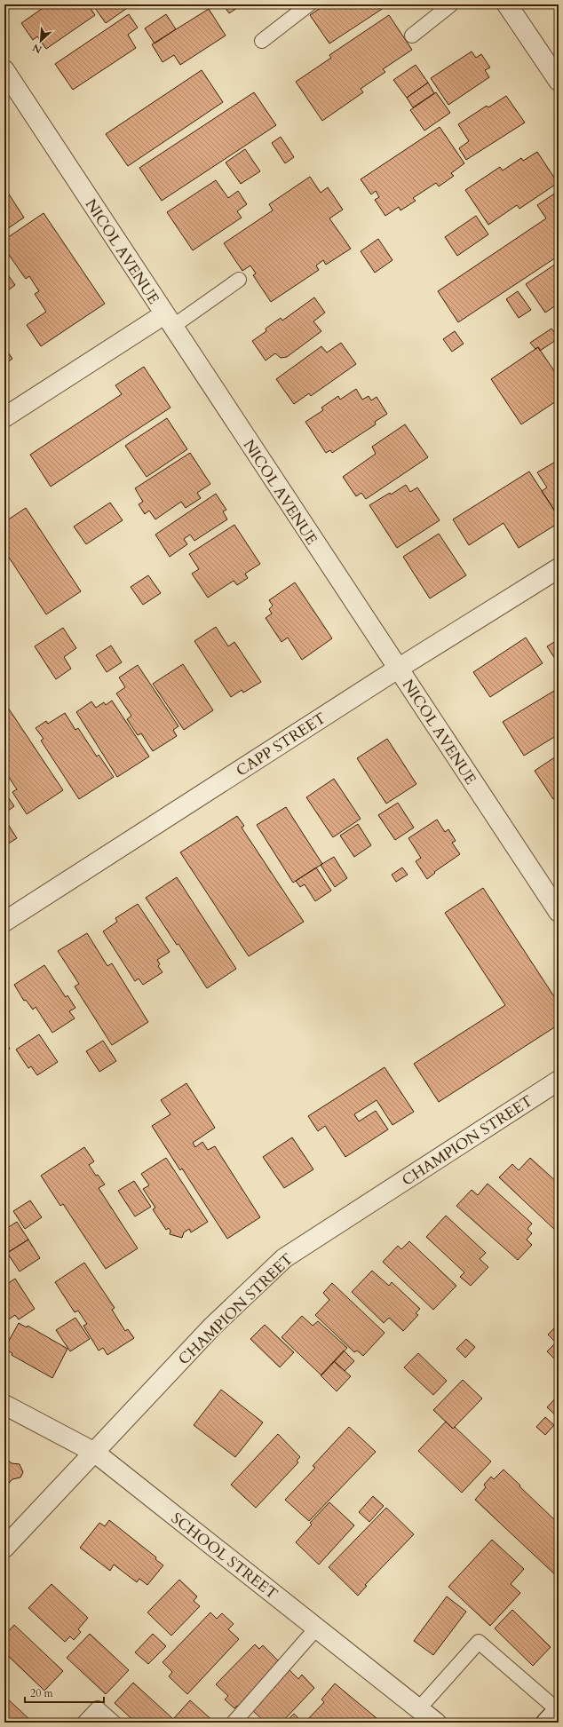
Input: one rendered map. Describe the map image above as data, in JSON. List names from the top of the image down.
{
  "streets": {
    "street": [
      "NICOL AVENUE",
      "CAPP STREET",
      "CHAMPION STREET",
      "SCHOOL STREET"
    ]
  },
  "crossings": [
    ["NICOL AVENUE", "CAPP STREET"],
    ["CHAMPION STREET", "SCHOOL STREET"]
  ],
  "scale_bar": "20 m",
  "north": "bottom left"
}
